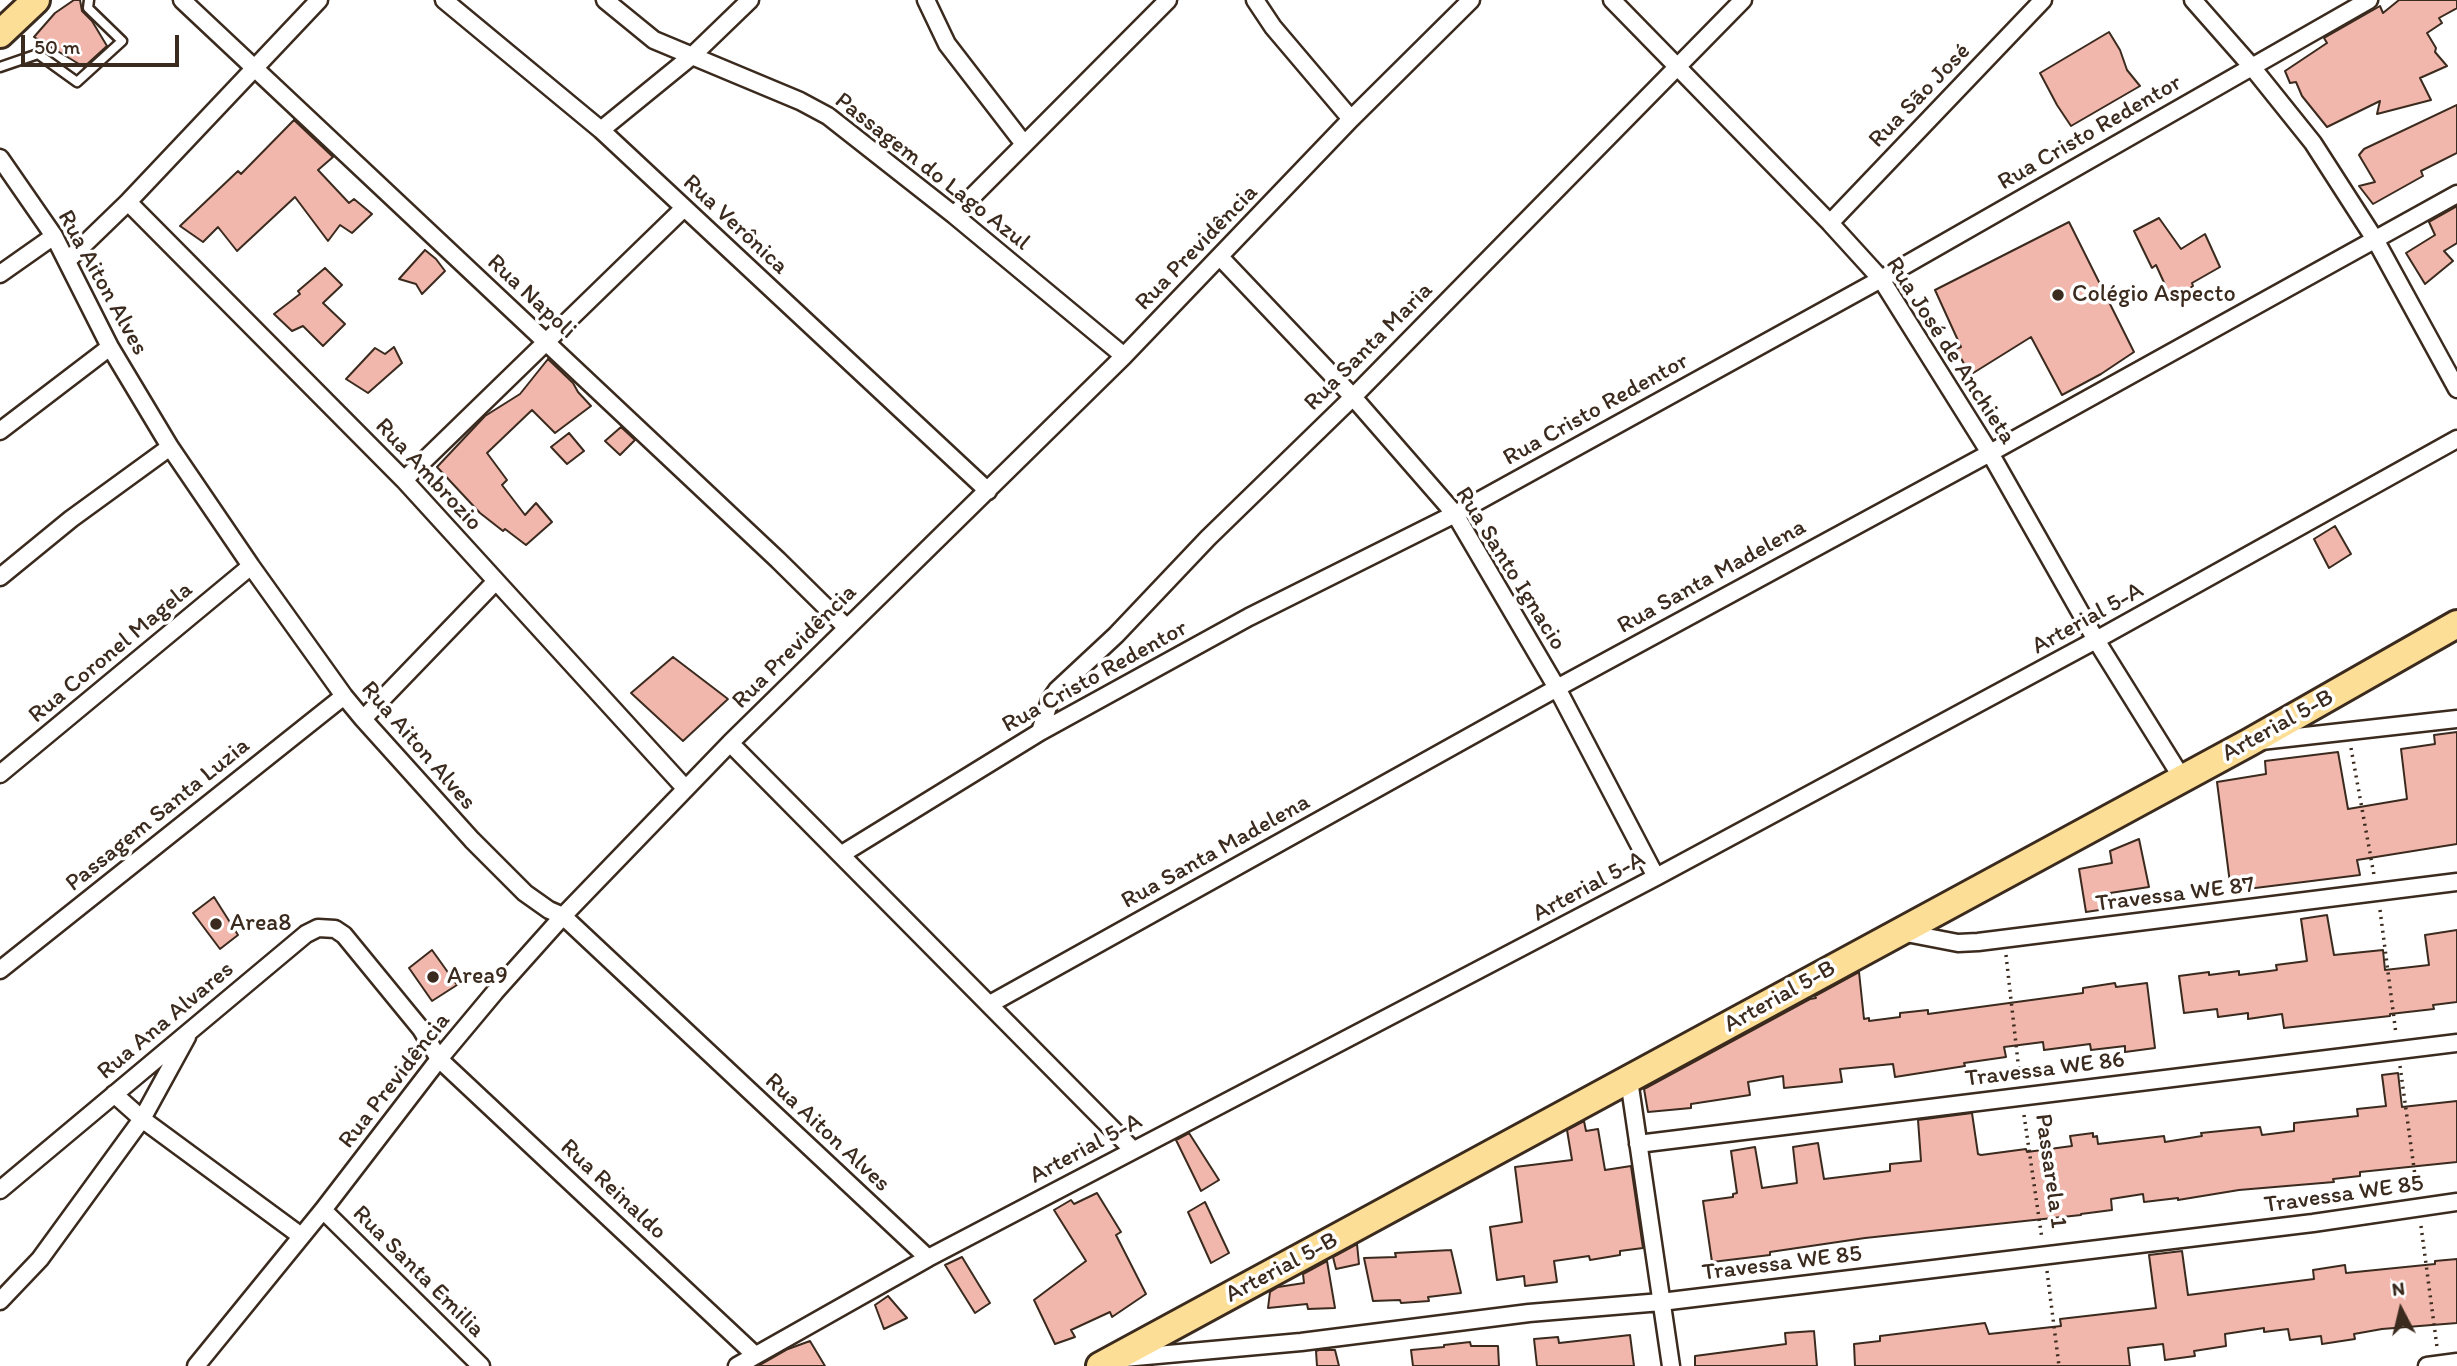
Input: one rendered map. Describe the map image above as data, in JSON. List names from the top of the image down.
{
  "streets": {
    "main road": ["Arterial 5-B"],
    "street": [
      "Rua São José",
      "Rua Cristo Redentor",
      "Passagem do Lago Azul",
      "Rua Verônica",
      "Rua Previdência",
      "Rua Aiton Alves",
      "Rua Napoli",
      "Rua Santa Maria",
      "Rua José de Anchieta",
      "Rua Ambrozio",
      "Rua Santo Ignacio",
      "Rua Santa Madelena",
      "Arterial 5-A",
      "Rua Coronel Magela",
      "Passagem Santa Luzia",
      "Travessa WE 87",
      "Rua Ana Alvares",
      "Travessa WE 86",
      "Rua Reinaldo",
      "Travessa WE 85",
      "Rua Santa Emilia"
    ],
    "path": ["Passarela 1"]
  },
  "crossings": [
    ["Rua São José", "Rua José de Anchieta"],
    ["Rua Cristo Redentor", "Rua Santa Maria"],
    ["Rua Cristo Redentor", "Rua José de Anchieta"],
    ["Rua Cristo Redentor", "Rua Santo Ignacio"],
    ["Passagem do Lago Azul", "Rua Previdência"],
    ["Rua Verônica", "Rua Previdência"],
    ["Rua Previdência", "Rua Aiton Alves"],
    ["Rua Previdência", "Rua Napoli"],
    ["Rua Previdência", "Rua Ambrozio"],
    ["Rua Previdência", "Rua Santo Ignacio"],
    ["Rua Previdência", "Rua Ana Alvares"],
    ["Rua Previdência", "Rua Reinaldo"],
    ["Rua Previdência", "Rua Santa Emilia"],
    ["Rua Aiton Alves", "Arterial 5-A"],
    ["Rua Aiton Alves", "Rua Coronel Magela"],
    ["Rua Aiton Alves", "Passagem Santa Luzia"],
    ["Rua Santa Maria", "Rua José de Anchieta"],
    ["Rua Santa Maria", "Rua Santo Ignacio"],
    ["Rua José de Anchieta", "Rua Santa Madelena"],
    ["Rua José de Anchieta", "Arterial 5-A"],
    ["Rua José de Anchieta", "Arterial 5-B"],
    ["Rua Santo Ignacio", "Rua Santa Madelena"],
    ["Rua Santo Ignacio", "Arterial 5-A"],
    ["Arterial 5-A", "Rua Reinaldo"],
    ["Arterial 5-B", "Travessa WE 87"],
    ["Arterial 5-B", "Travessa WE 85"],
    ["Travessa WE 87", "Passarela 1"],
    ["Rua Ana Alvares", "Rua Reinaldo"],
    ["Travessa WE 86", "Passarela 1"],
    ["Passarela 1", "Travessa WE 85"]
  ],
  "places": ["Colégio Aspecto", "Area8", "Area9"],
  "scale_bar": "50 m",
  "north": "top"
}
